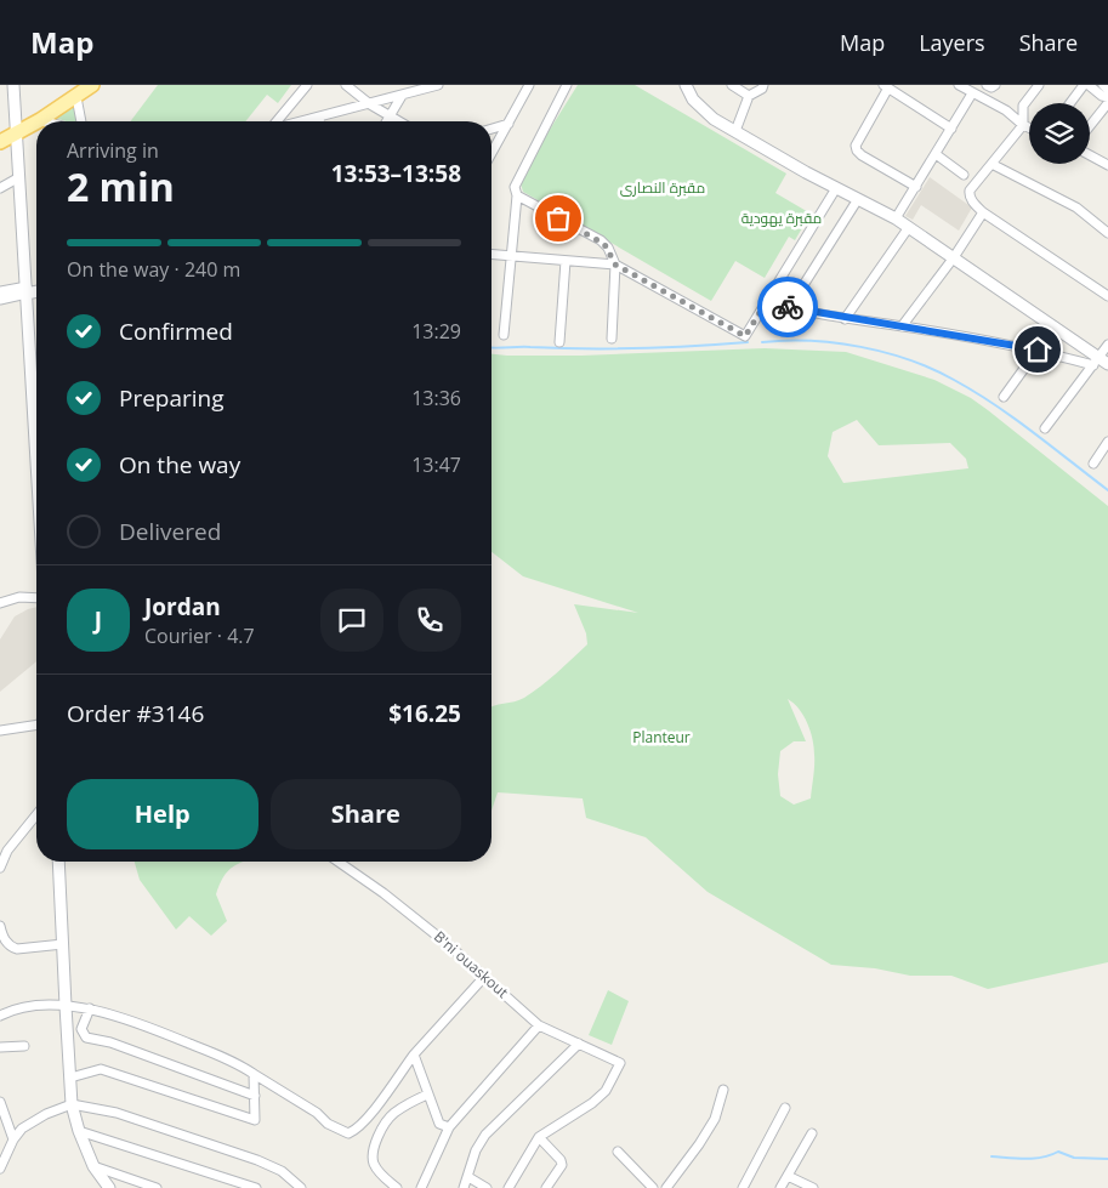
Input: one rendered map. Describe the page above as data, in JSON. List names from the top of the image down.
{
  "streets": {
    "street": ["B'ni ouaskout"]
  },
  "parks": ["مقبرة النصارى", "مقبرة يهودية", "Planteur"],
  "page": {
    "header": "Map",
    "nav": ["Map", "Layers", "Share"],
    "heading": ["2 min", "Arriving in", "13:53–13:58"],
    "panel": [
      "Jordan",
      "Courier · 4.7",
      "Order #3146",
      "$16.25"
    ],
    "bar": "On the way · 240 m",
    "list": [
      ["Confirmed", "13:29"],
      ["Preparing", "13:36"],
      ["On the way", "13:47"],
      "Delivered"
    ],
    "round": "J",
    "buttons": ["Help", "Share"]
  }
}
